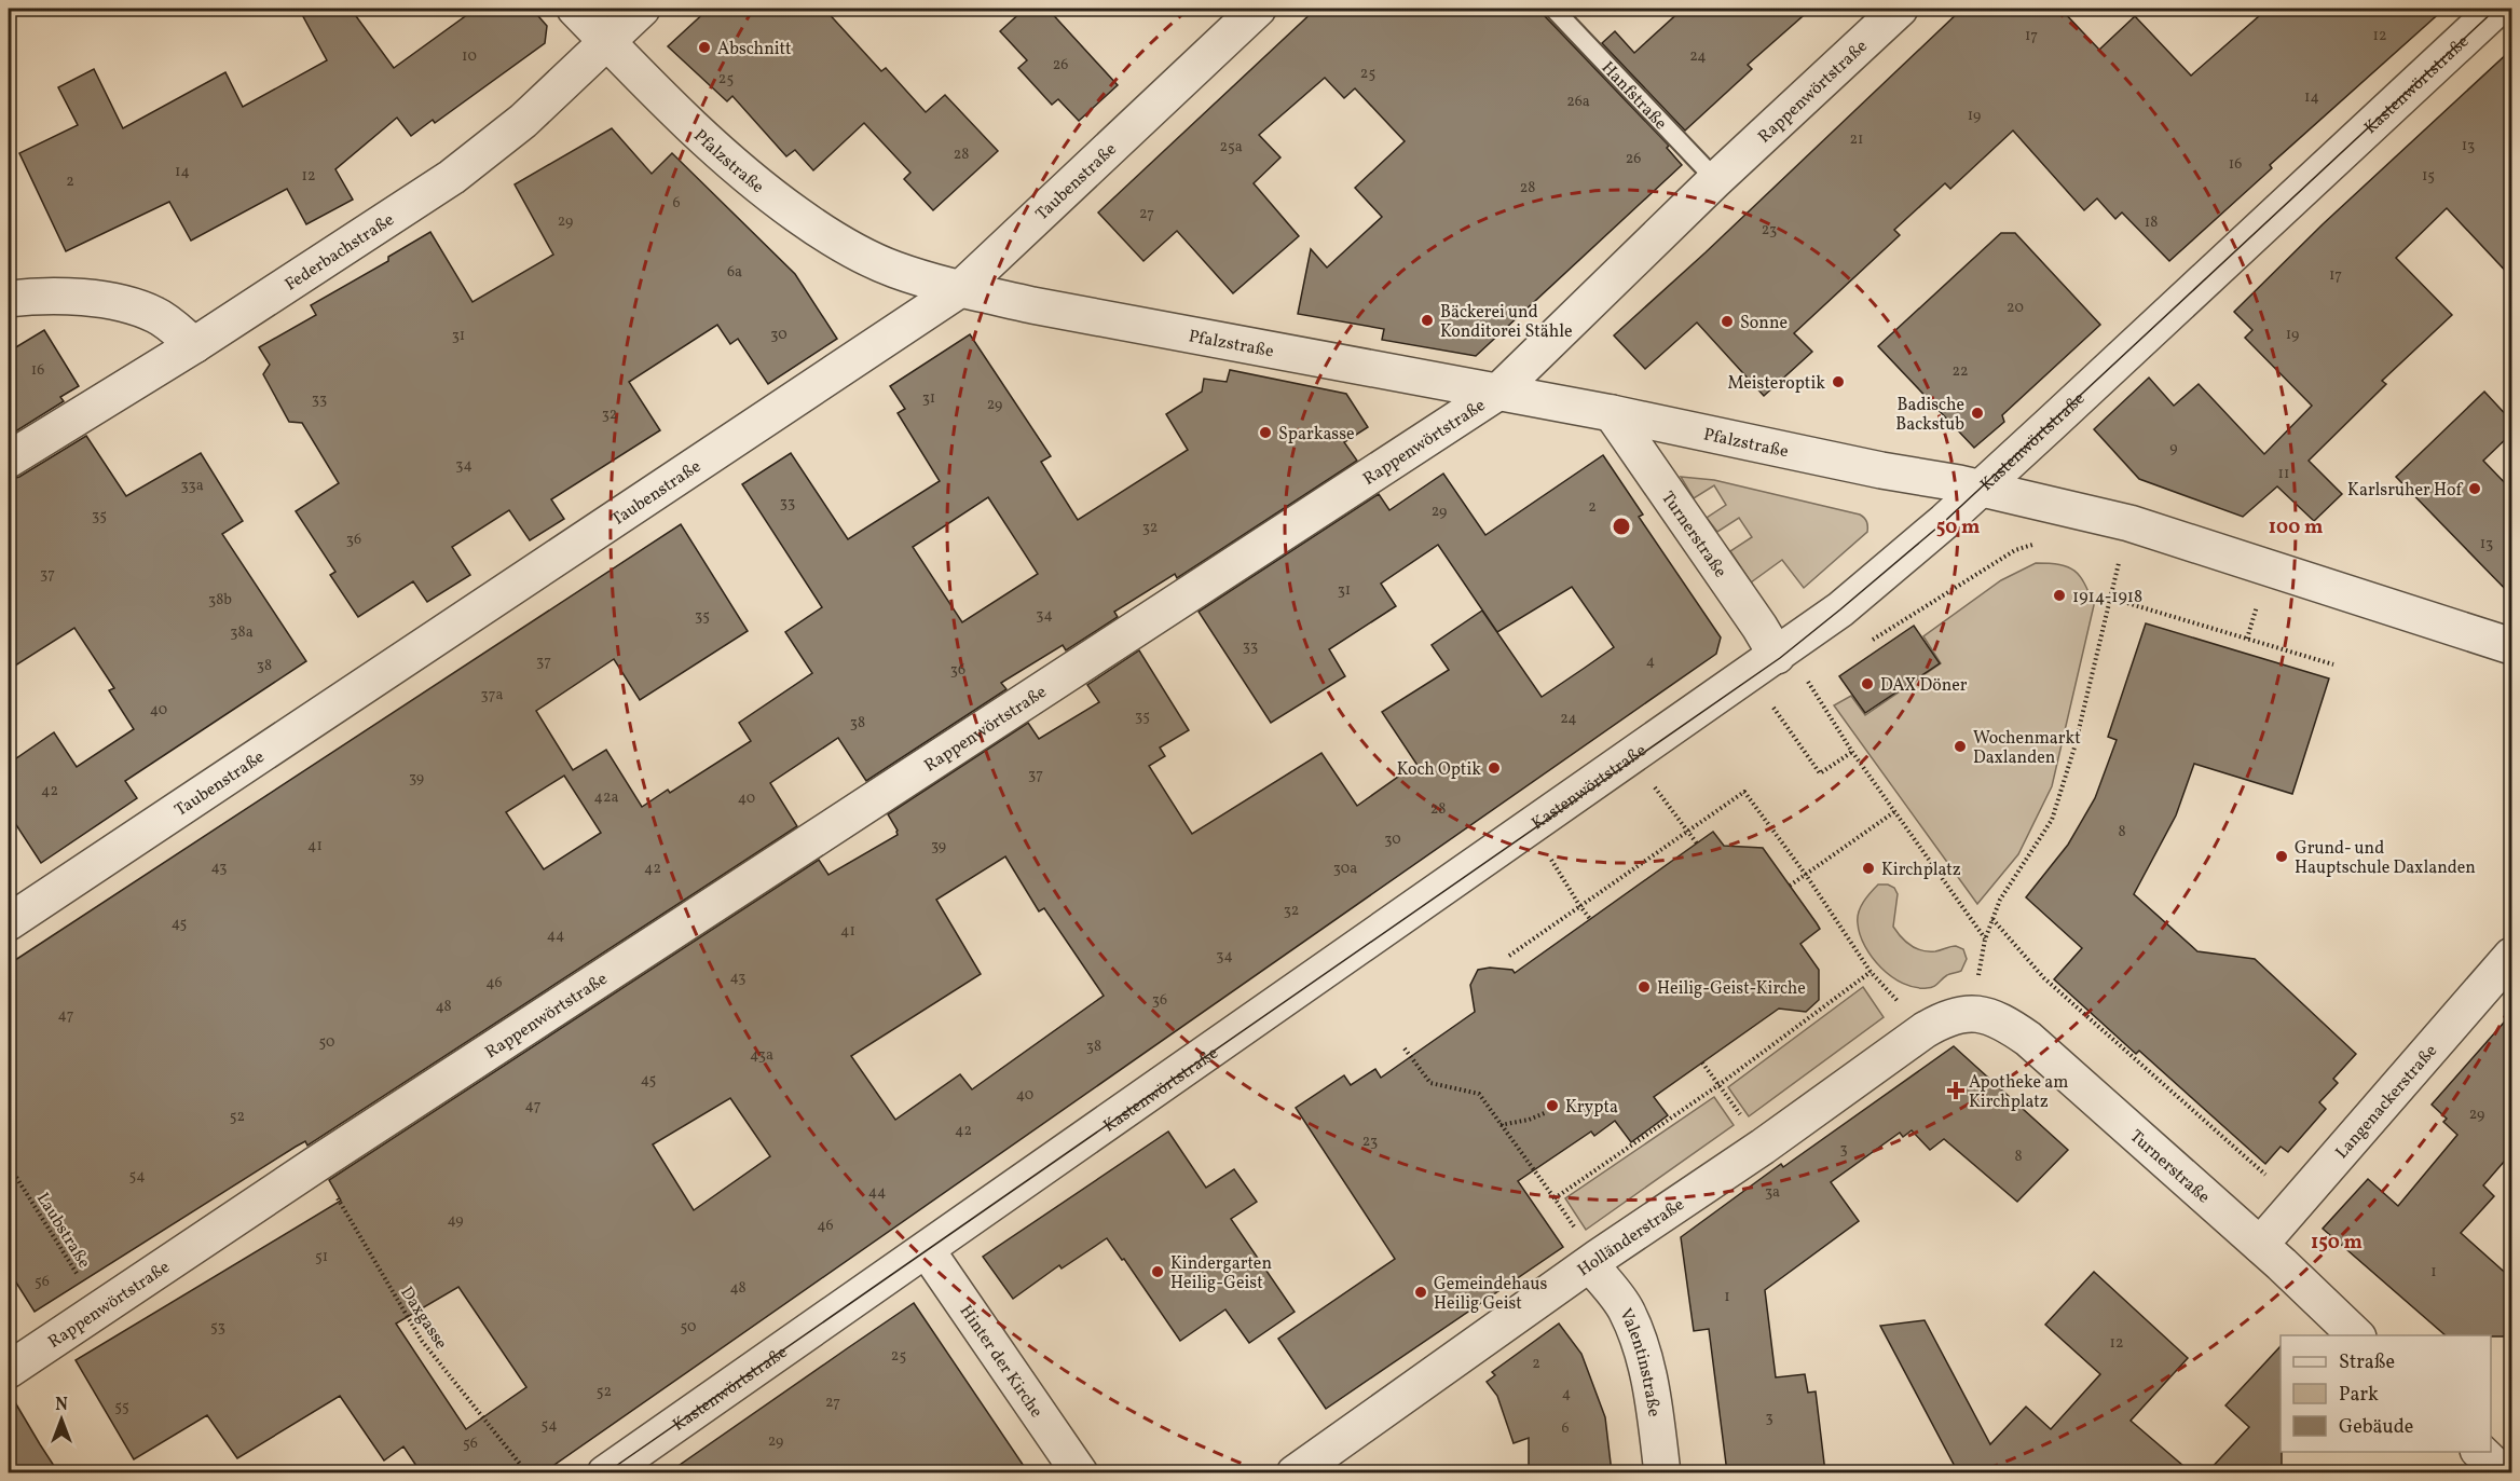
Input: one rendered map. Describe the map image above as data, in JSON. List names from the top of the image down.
{
  "streets": {
    "street": [
      "Kastenwörtstraße",
      "Rappenwörtstraße",
      "Pfalzstraße",
      "Taubenstraße",
      "Federbachstraße",
      "Turnerstraße",
      "Langenackerstraße",
      "Holländerstraße",
      "Hinter der Kirche",
      "Valentinstraße"
    ],
    "lane": ["Hanfstraße"],
    "path": ["Laubstraße", "Daxgasse"]
  },
  "crossings": [
    ["Kastenwörtstraße", "Pfalzstraße"],
    ["Kastenwörtstraße", "Turnerstraße"],
    ["Kastenwörtstraße", "Hinter der Kirche"],
    ["Rappenwörtstraße", "Hanfstraße"],
    ["Rappenwörtstraße", "Pfalzstraße"],
    ["Rappenwörtstraße", "Laubstraße"],
    ["Rappenwörtstraße", "Daxgasse"],
    ["Pfalzstraße", "Taubenstraße"],
    ["Pfalzstraße", "Federbachstraße"],
    ["Pfalzstraße", "Turnerstraße"],
    ["Turnerstraße", "Langenackerstraße"],
    ["Turnerstraße", "Holländerstraße"],
    ["Holländerstraße", "Valentinstraße"]
  ],
  "places": {
    "other": [
      "Abschnitt",
      "Bäckerei und Konditorei Stähle",
      "Sonne",
      "Meisteroptik",
      "Badische Backstub",
      "Sparkasse",
      "Karlsruher Hof",
      "1914-1918",
      "DAX Döner",
      "Wochenmarkt Daxlanden",
      "Koch Optik",
      "Grund- und Hauptschule Daxlanden",
      "Kirchplatz",
      "Heilig-Geist-Kirche",
      "Krypta",
      "Kindergarten Heilig-Geist",
      "Gemeindehaus Heilig Geist"
    ],
    "health": ["Apotheke am Kirchplatz"]
  },
  "house_numbers": [
    "17",
    "12",
    "10",
    "24",
    "26",
    "25",
    "25",
    "14",
    "26a",
    "19",
    "21",
    "13",
    "25a",
    "28",
    "26",
    "16",
    "14",
    "12",
    "15",
    "2",
    "28",
    "6",
    "27",
    "29",
    "18",
    "23",
    "6a",
    "17",
    "20",
    "30",
    "19",
    "31",
    "16",
    "22",
    "31",
    "33",
    "29",
    "32",
    "9",
    "34",
    "11",
    "33a",
    "33",
    "2",
    "29",
    "35",
    "32",
    "36",
    "13",
    "37",
    "31",
    "38b",
    "34",
    "35",
    "38a",
    "33",
    "37",
    "4",
    "38",
    "36",
    "37a",
    "40",
    "35",
    "24",
    "38",
    "37",
    "39",
    "42",
    "42a",
    "40",
    "28",
    "8",
    "30",
    "41",
    "39",
    "43",
    "42",
    "30a",
    "32",
    "45",
    "41",
    "44",
    "34",
    "43",
    "46",
    "36",
    "48",
    "47",
    "50",
    "38",
    "43a",
    "45",
    "40",
    "47",
    "29",
    "52",
    "42",
    "23",
    "3",
    "8",
    "54",
    "44",
    "3a",
    "49",
    "46",
    "51",
    "1",
    "56",
    "48",
    "1",
    "53",
    "50",
    "12",
    "25",
    "2",
    "52",
    "4",
    "27",
    "55",
    "3",
    "54",
    "6",
    "29",
    "56"
  ],
  "legend": ["Straße", "Park", "Gebäude"],
  "north": "top",
  "rings": ["50 m", "100 m", "150 m"]
}
